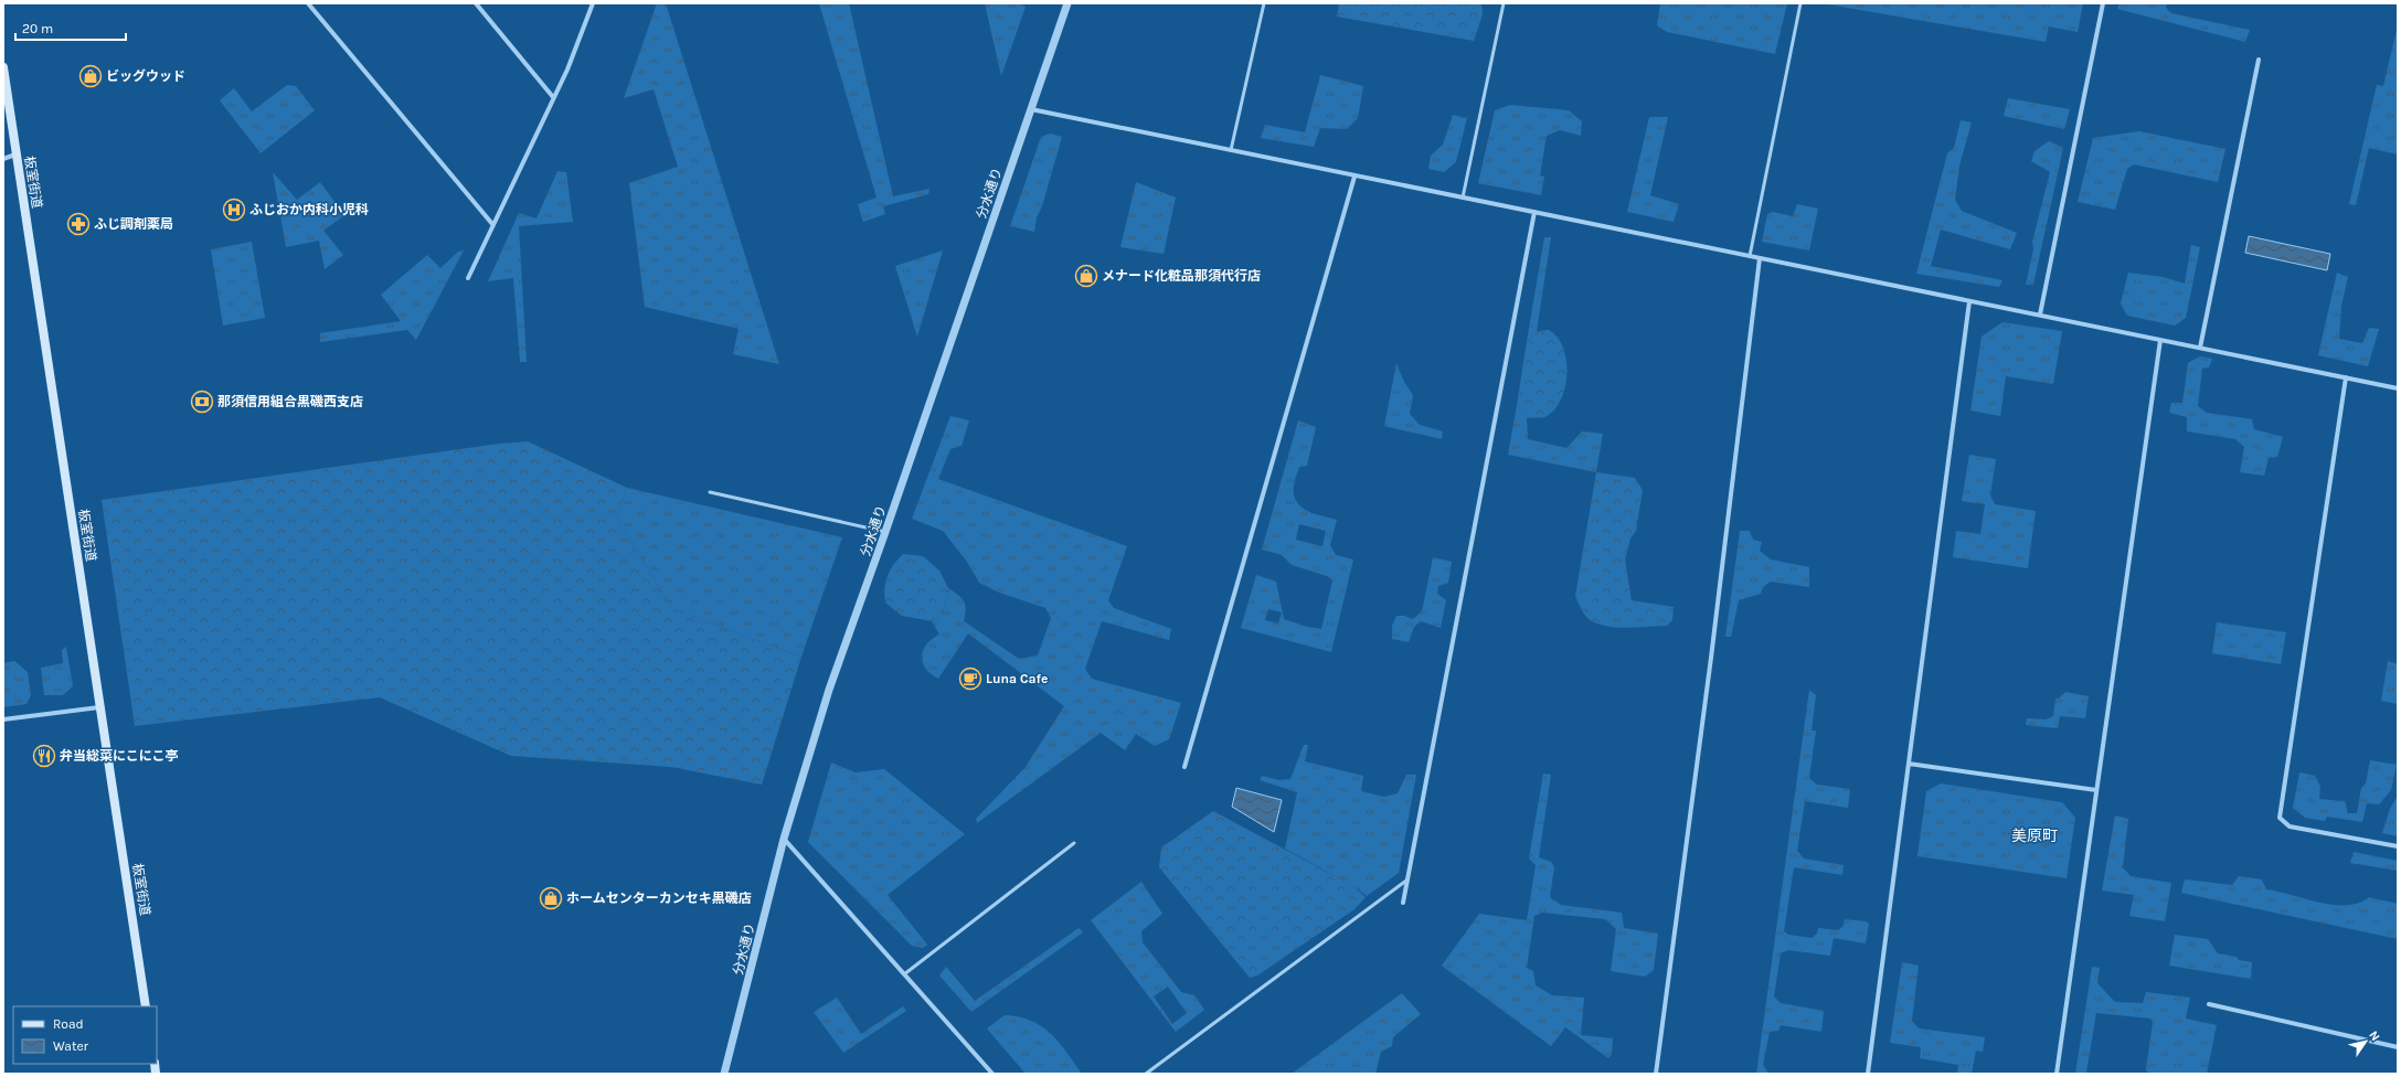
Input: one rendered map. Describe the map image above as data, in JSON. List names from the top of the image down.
{
  "streets": {
    "main road": ["板室街道"],
    "street": ["分水通り"]
  },
  "districts": ["美原町"],
  "places": {
    "shop": ["ビッグウッド", "メナード化粧品那須代行店", "ホームセンターカンセキ黒磯店"],
    "hospital": ["ふじおか内科小児科"],
    "pharmacy": ["ふじ調剤薬局"],
    "bank": ["那須信用組合黒磯西支店"],
    "cafe": ["Luna Cafe"],
    "restaurant": ["弁当総菜にこにこ亭"]
  },
  "legend": ["Road", "Water"],
  "scale_bar": "20 m",
  "north": "top right"
}
